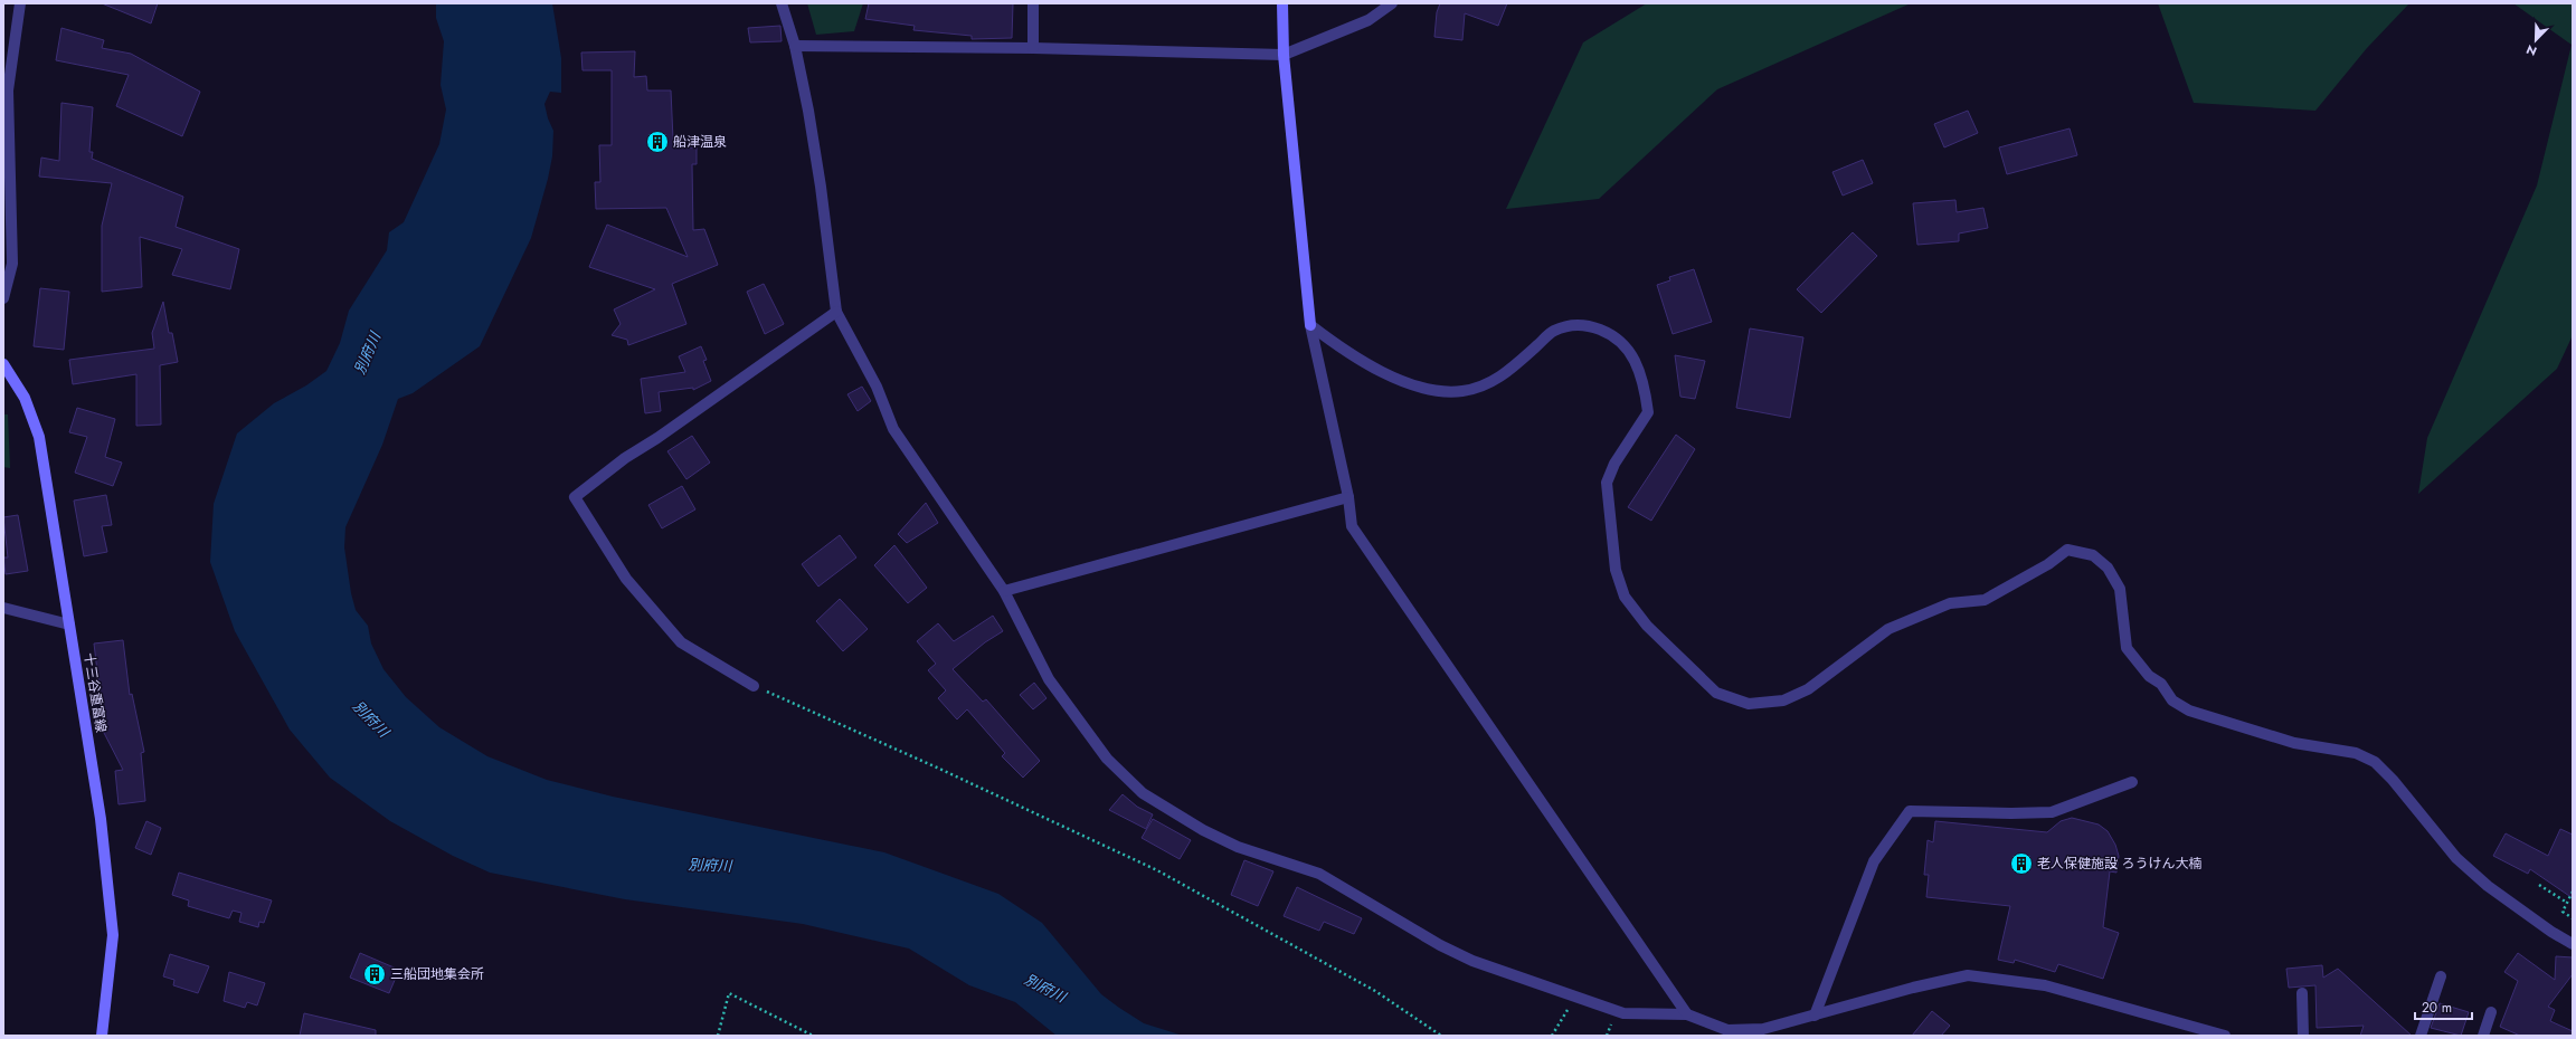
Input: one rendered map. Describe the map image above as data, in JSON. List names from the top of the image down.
{
  "streets": {
    "main road": ["十三谷重富線"]
  },
  "water": ["別府川"],
  "places": {
    "building": ["船津温泉", "老人保健施設 ろうけん大楠", "三船団地集会所"]
  },
  "scale_bar": "20 m",
  "north": "bottom left"
}
